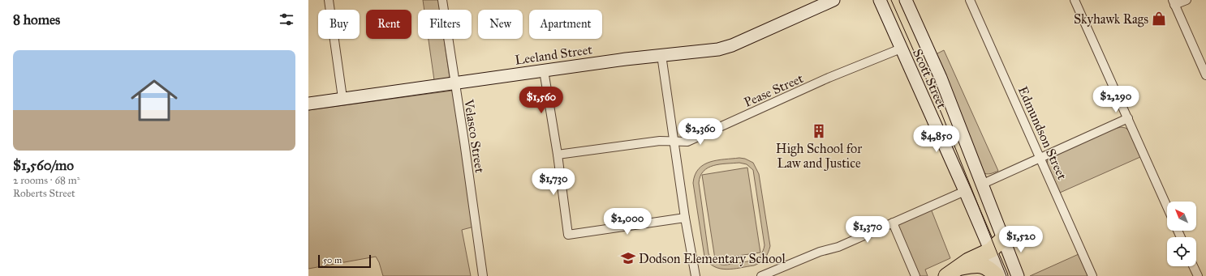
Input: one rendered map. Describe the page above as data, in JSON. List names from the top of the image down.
{
  "streets": {
    "main road": ["Leeland Street", "Scott Street"],
    "street": ["Pease Street", "Edmundson Street", "Velasco Street"]
  },
  "crossings": [
    ["Leeland Street", "Velasco Street"],
    ["Scott Street", "Pease Street"]
  ],
  "places": {
    "shop": ["Skyhawk Rags"],
    "building": ["High School for Law and Justice"],
    "school or university": ["Dodson Elementary School"]
  },
  "scale_bar": "50 m",
  "north": "top left",
  "page": {
    "heading": "8 homes",
    "chip": [
      "Buy",
      "Rent",
      "Filters",
      "New",
      "Apartment"
    ],
    "list": [
      {
        "name": "$1,560/mo",
        "note": "2 rooms · 68 m² · Roberts Street"
      }
    ],
    "price": [
      "$2,290",
      "$1,560",
      "$2,360",
      "$4,850",
      "$1,730",
      "$2,000",
      "$1,370",
      "$1,520"
    ],
    "scale": "50 m"
  }
}
